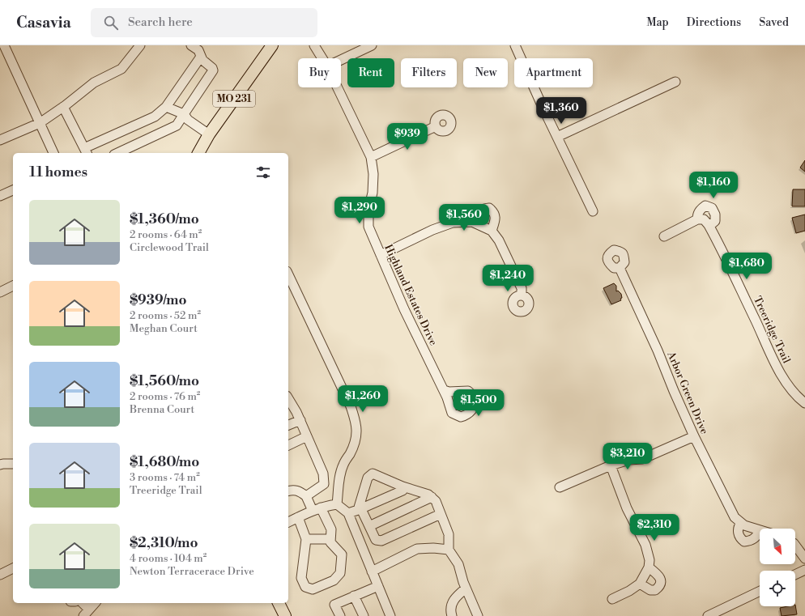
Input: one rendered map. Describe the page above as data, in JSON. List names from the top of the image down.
{
  "streets": {
    "main road": ["MO 231"],
    "street": ["Highland Estates Drive", "Treeridge Trail", "Arbor Green Drive"]
  },
  "north": "bottom right",
  "page": {
    "header": "Casavia",
    "search": "Search here",
    "nav": ["Map", "Directions", "Saved"],
    "chip": [
      "Buy",
      "Rent",
      "Filters",
      "New",
      "Apartment"
    ],
    "price": [
      "$1,360",
      "$939",
      "$1,160",
      "$1,290",
      "$1,560",
      "$1,680",
      "$1,240",
      "$1,260",
      "$1,500",
      "$3,210",
      "$2,310"
    ],
    "heading": "11 homes",
    "list": [
      {
        "name": "$1,360/mo",
        "note": "2 rooms · 64 m² · Circlewood Trail"
      },
      {
        "name": "$939/mo",
        "note": "2 rooms · 52 m² · Meghan Court"
      },
      {
        "name": "$1,560/mo",
        "note": "2 rooms · 76 m² · Brenna Court"
      },
      {
        "name": "$1,680/mo",
        "note": "3 rooms · 74 m² · Treeridge Trail"
      },
      {
        "name": "$2,310/mo",
        "note": "4 rooms · 104 m² · Newton Terracerace Drive"
      }
    ]
  }
}
